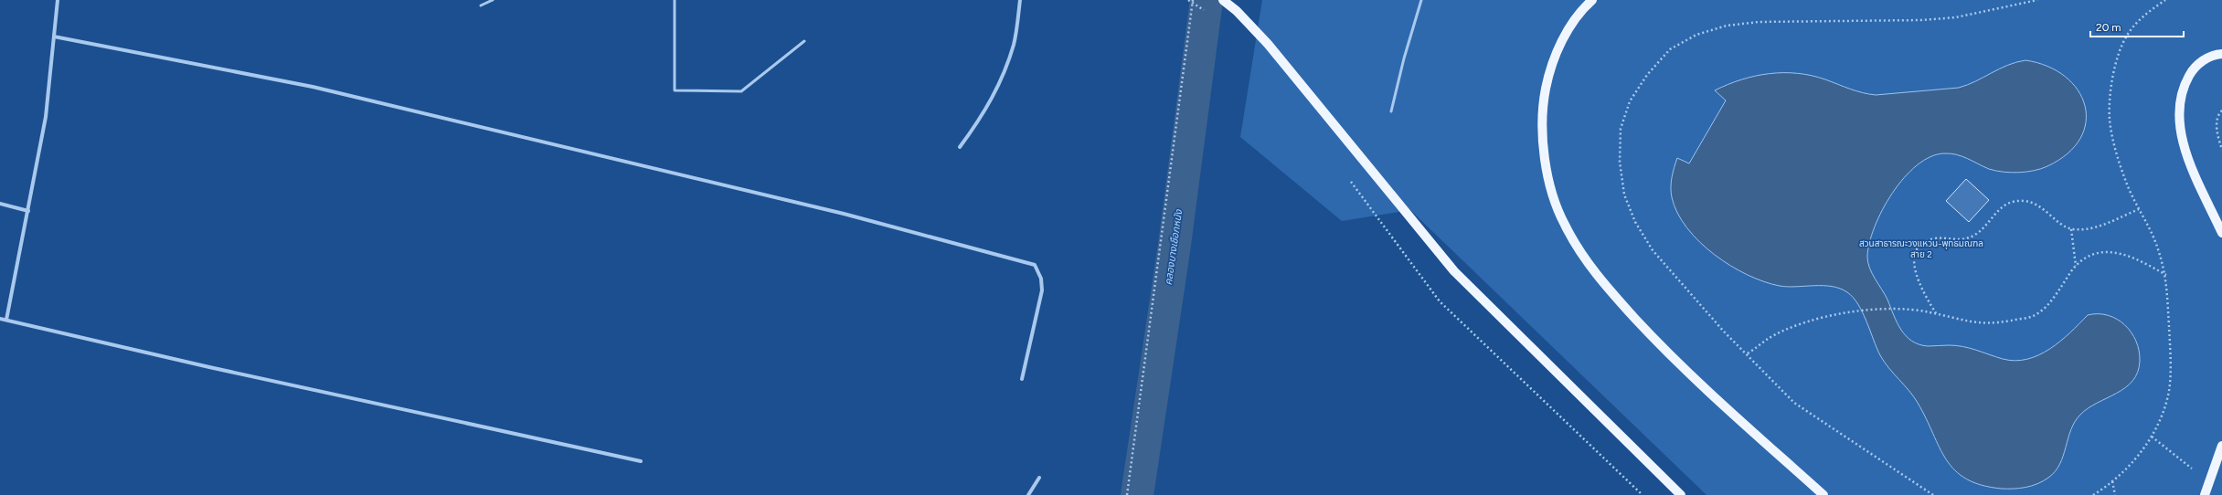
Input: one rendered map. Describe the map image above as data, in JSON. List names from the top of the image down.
{
  "water": ["คลองบางเชือกหนัง"],
  "parks": ["สวนสาธารณะวงแหวน-พุทธมณฑล สาย 2"],
  "scale_bar": "20 m"
}
